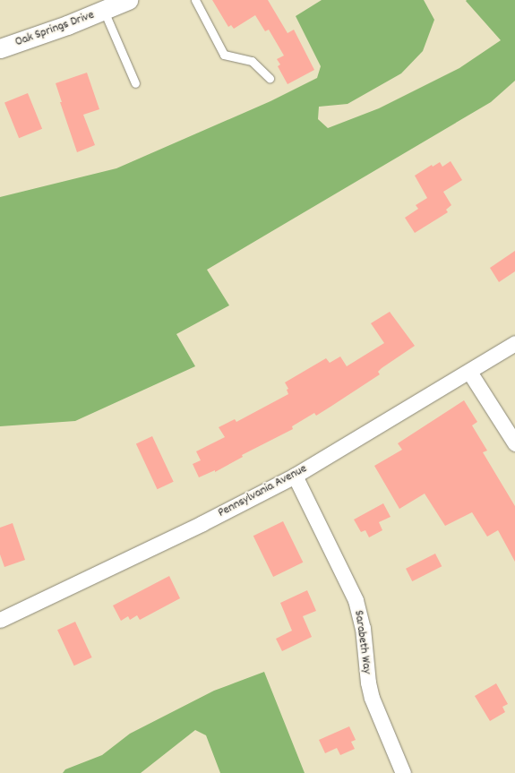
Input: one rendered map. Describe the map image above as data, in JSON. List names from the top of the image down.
{
  "streets": {
    "street": ["Oak Springs Drive", "Pennsylvania Avenue", "Sarabeth Way"]
  },
  "crossings": [
    ["Pennsylvania Avenue", "Sarabeth Way"]
  ]
}
